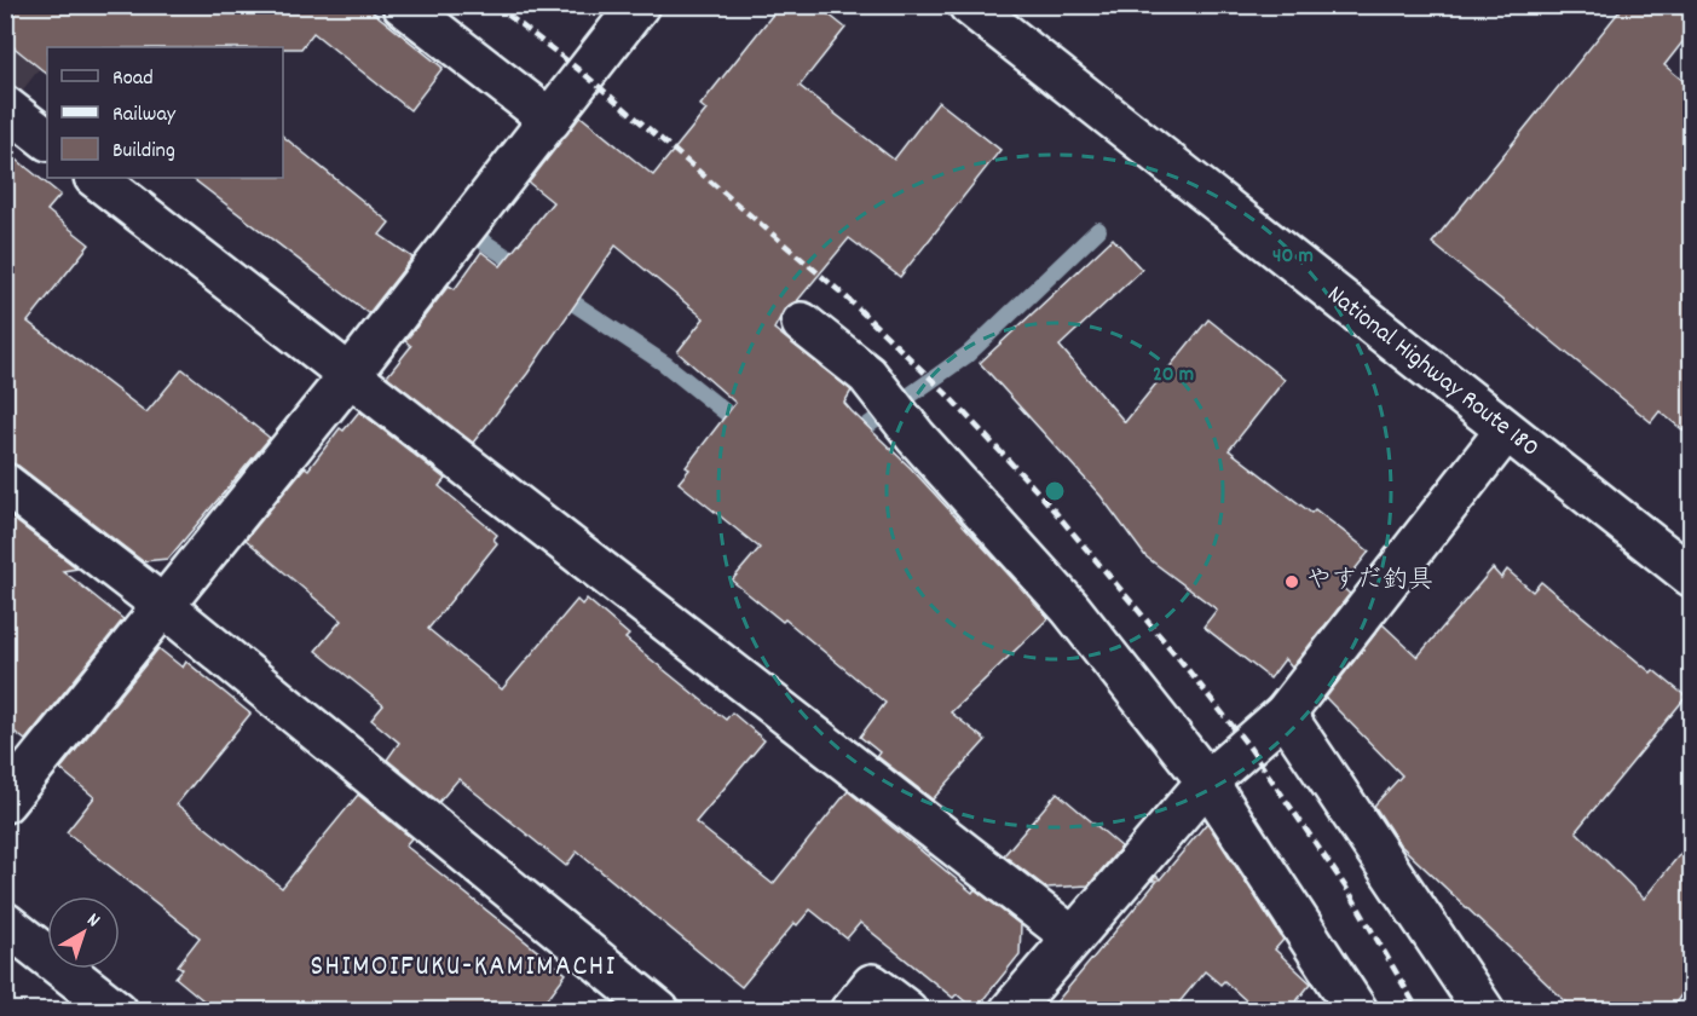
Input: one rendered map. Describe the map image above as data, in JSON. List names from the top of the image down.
{
  "streets": {
    "main road": ["National Highway Route 180"]
  },
  "districts": ["SHIMOIFUKU-KAMIMACHI"],
  "places": ["やすだ釣具"],
  "legend": ["Road", "Railway", "Building"],
  "north": "top right",
  "rings": ["40 m", "20 m"]
}
